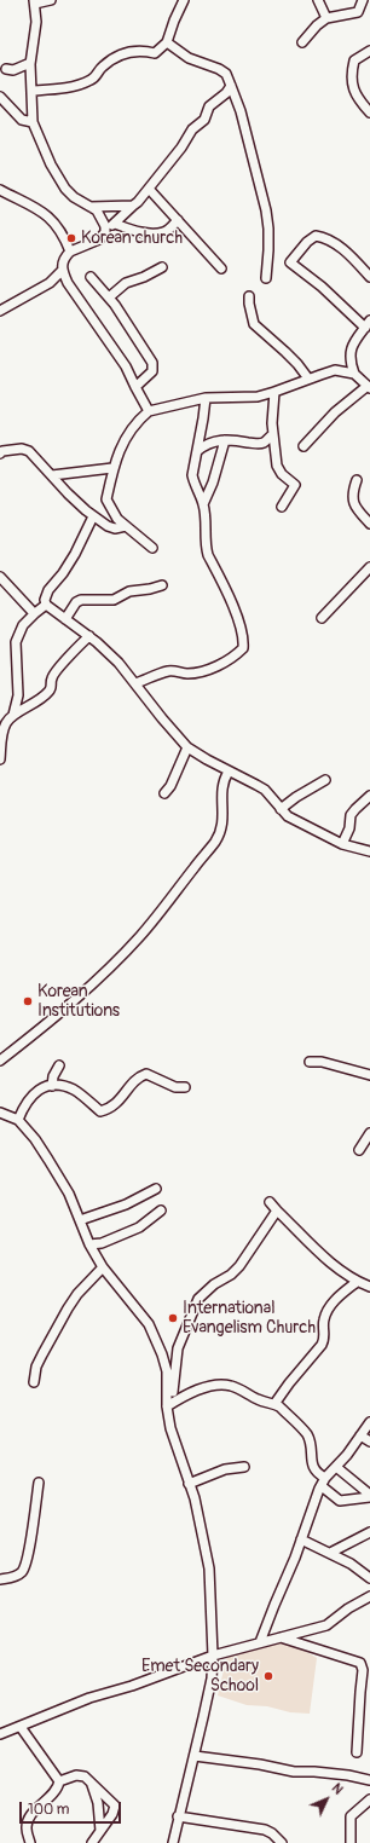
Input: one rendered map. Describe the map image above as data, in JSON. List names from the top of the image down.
{
  "places": [
    "Korean church",
    "Korean Institutions",
    "International Evangelism Church",
    "Emet Secondary School"
  ],
  "scale_bar": "100 m",
  "north": "top right"
}
